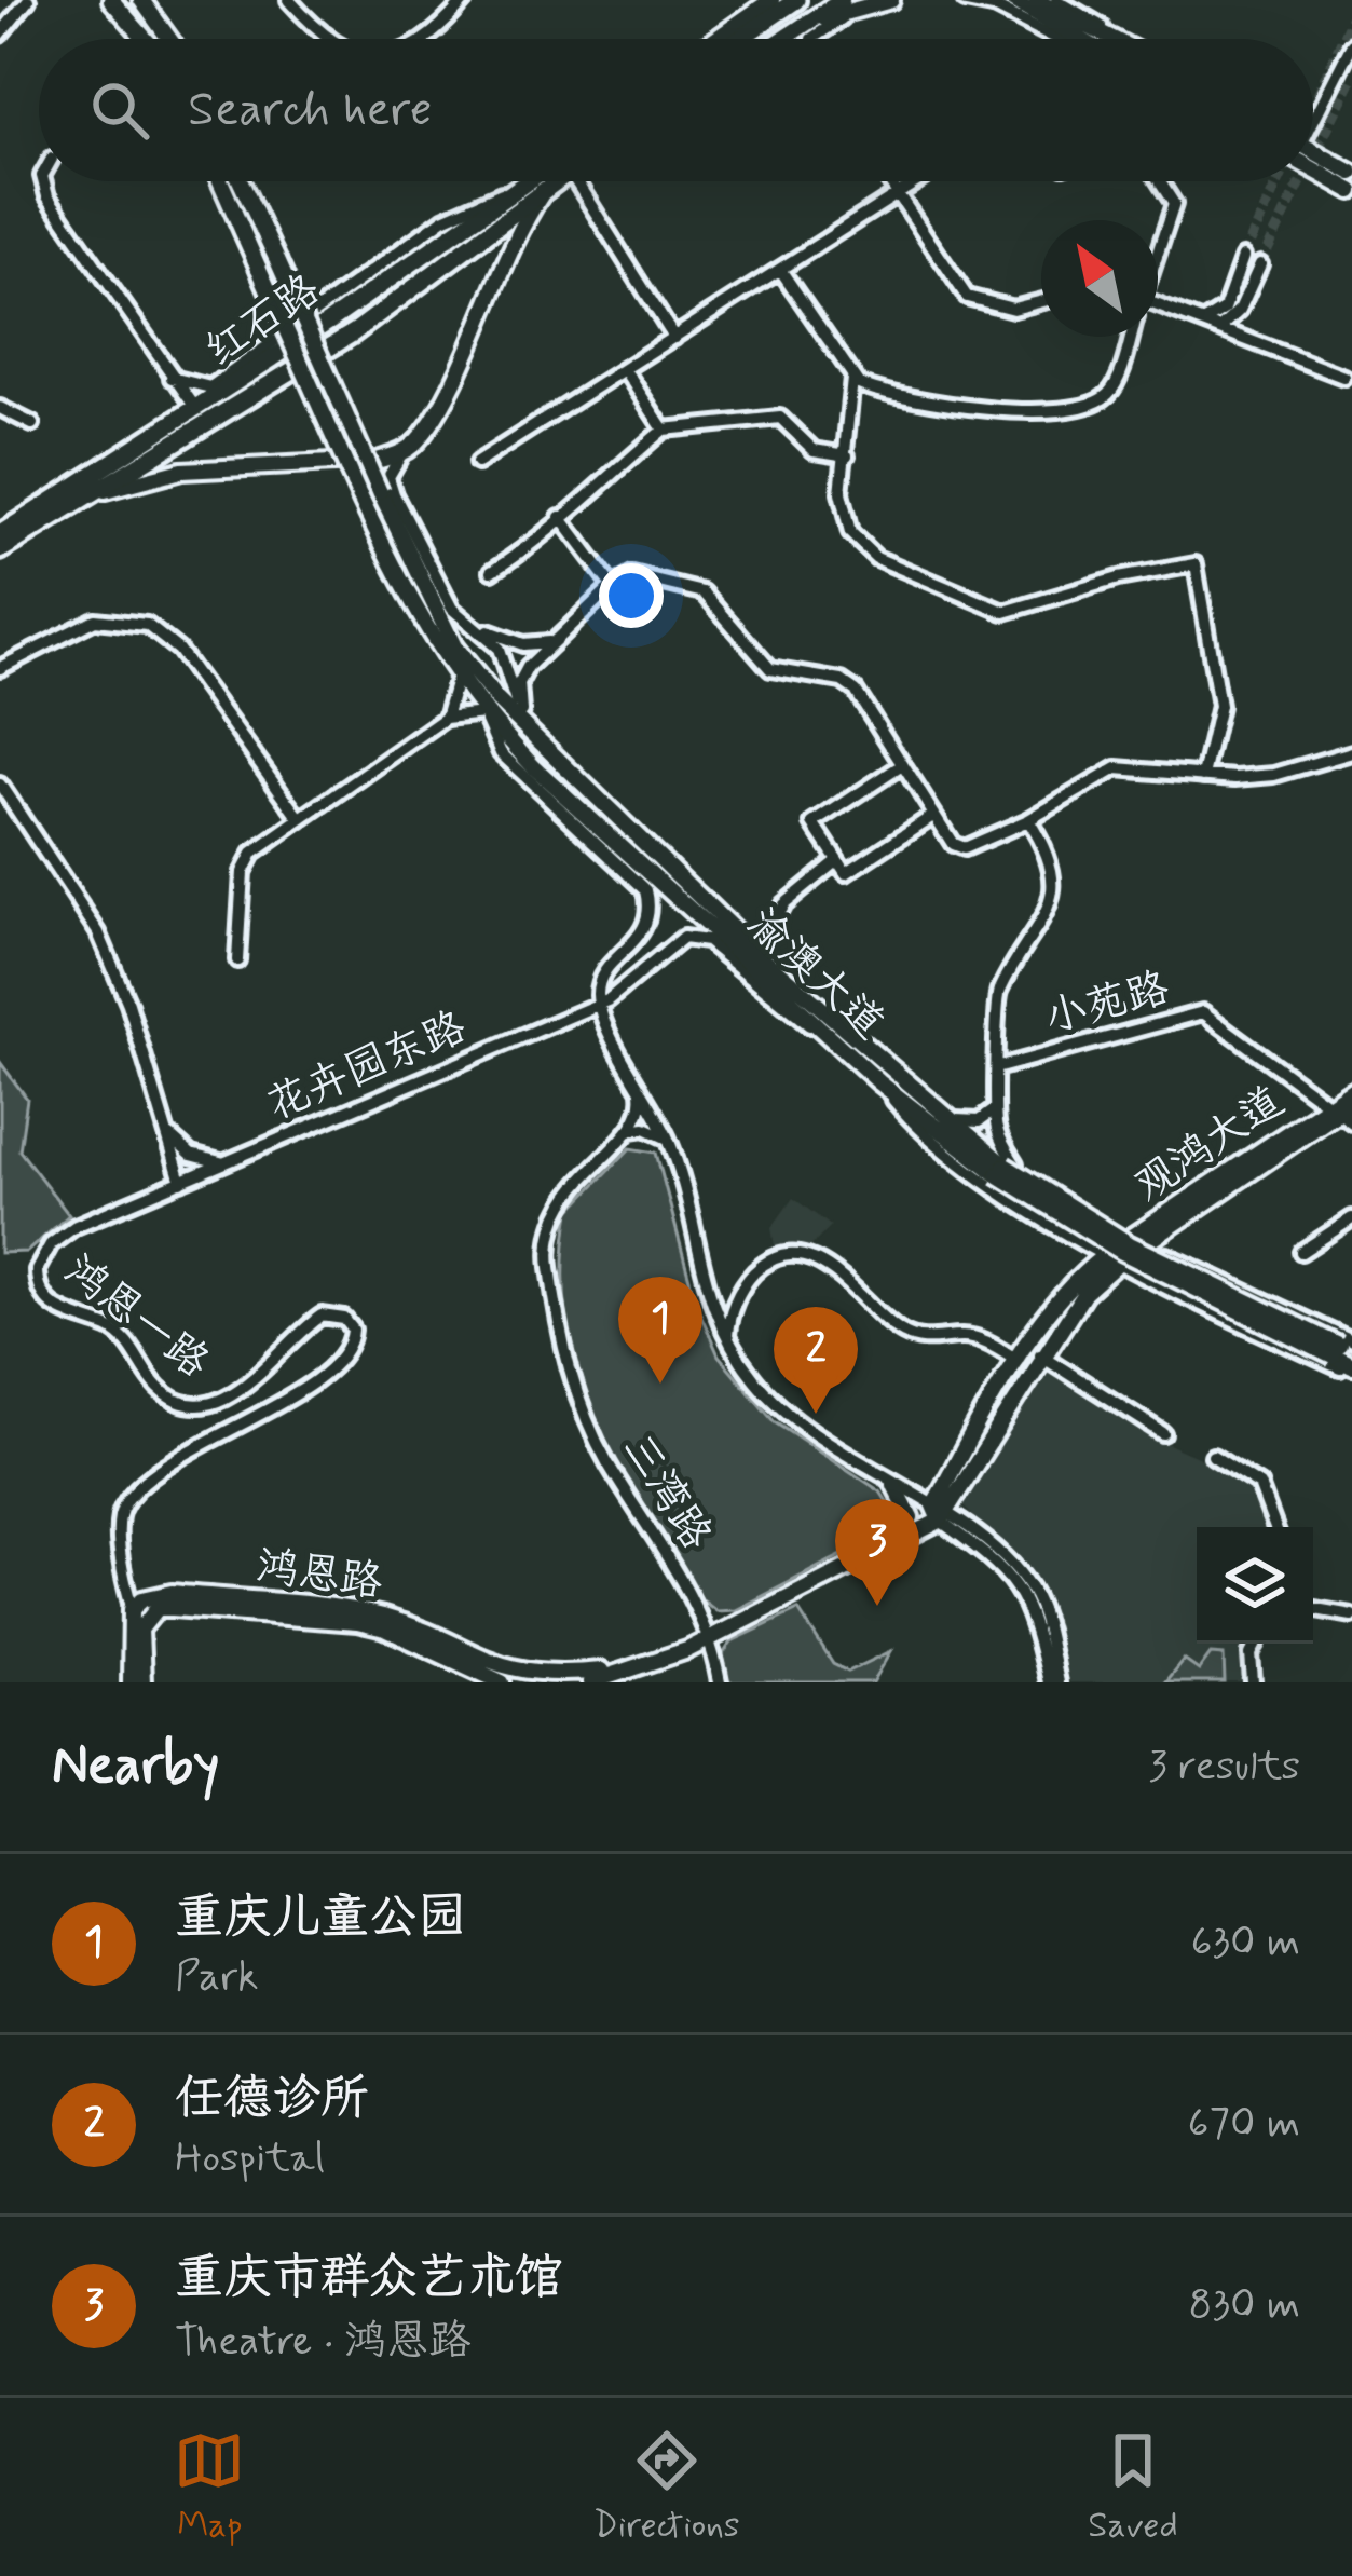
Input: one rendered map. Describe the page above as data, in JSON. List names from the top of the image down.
{
  "streets": {
    "highway": ["红石路"],
    "main road": ["渝澳大道", "观鸿大道", "鸿恩路"],
    "street": [
      "小苑路",
      "花卉园东路",
      "鸿恩一路",
      "三湾路"
    ]
  },
  "crossings": [
    ["渝澳大道", "花卉园东路"],
    ["小苑路", "观鸿大道"],
    ["花卉园东路", "鸿恩一路"],
    ["鸿恩一路", "鸿恩路"],
    ["三湾路", "鸿恩路"]
  ],
  "north": "top left",
  "page": {
    "search": "Search here",
    "pins": ["1", "2", "3"],
    "heading": ["Nearby", "3 results"],
    "list": [
      {
        "mark": "1",
        "name": "重庆儿童公园",
        "note": "Park",
        "value": "630 m"
      },
      {
        "mark": "2",
        "name": "任德诊所",
        "note": "Hospital",
        "value": "670 m"
      },
      {
        "mark": "3",
        "name": "重庆市群众艺术馆",
        "note": "Theatre · 鸿恩路",
        "value": "830 m"
      }
    ],
    "nav": ["Map", "Directions", "Saved"]
  }
}
